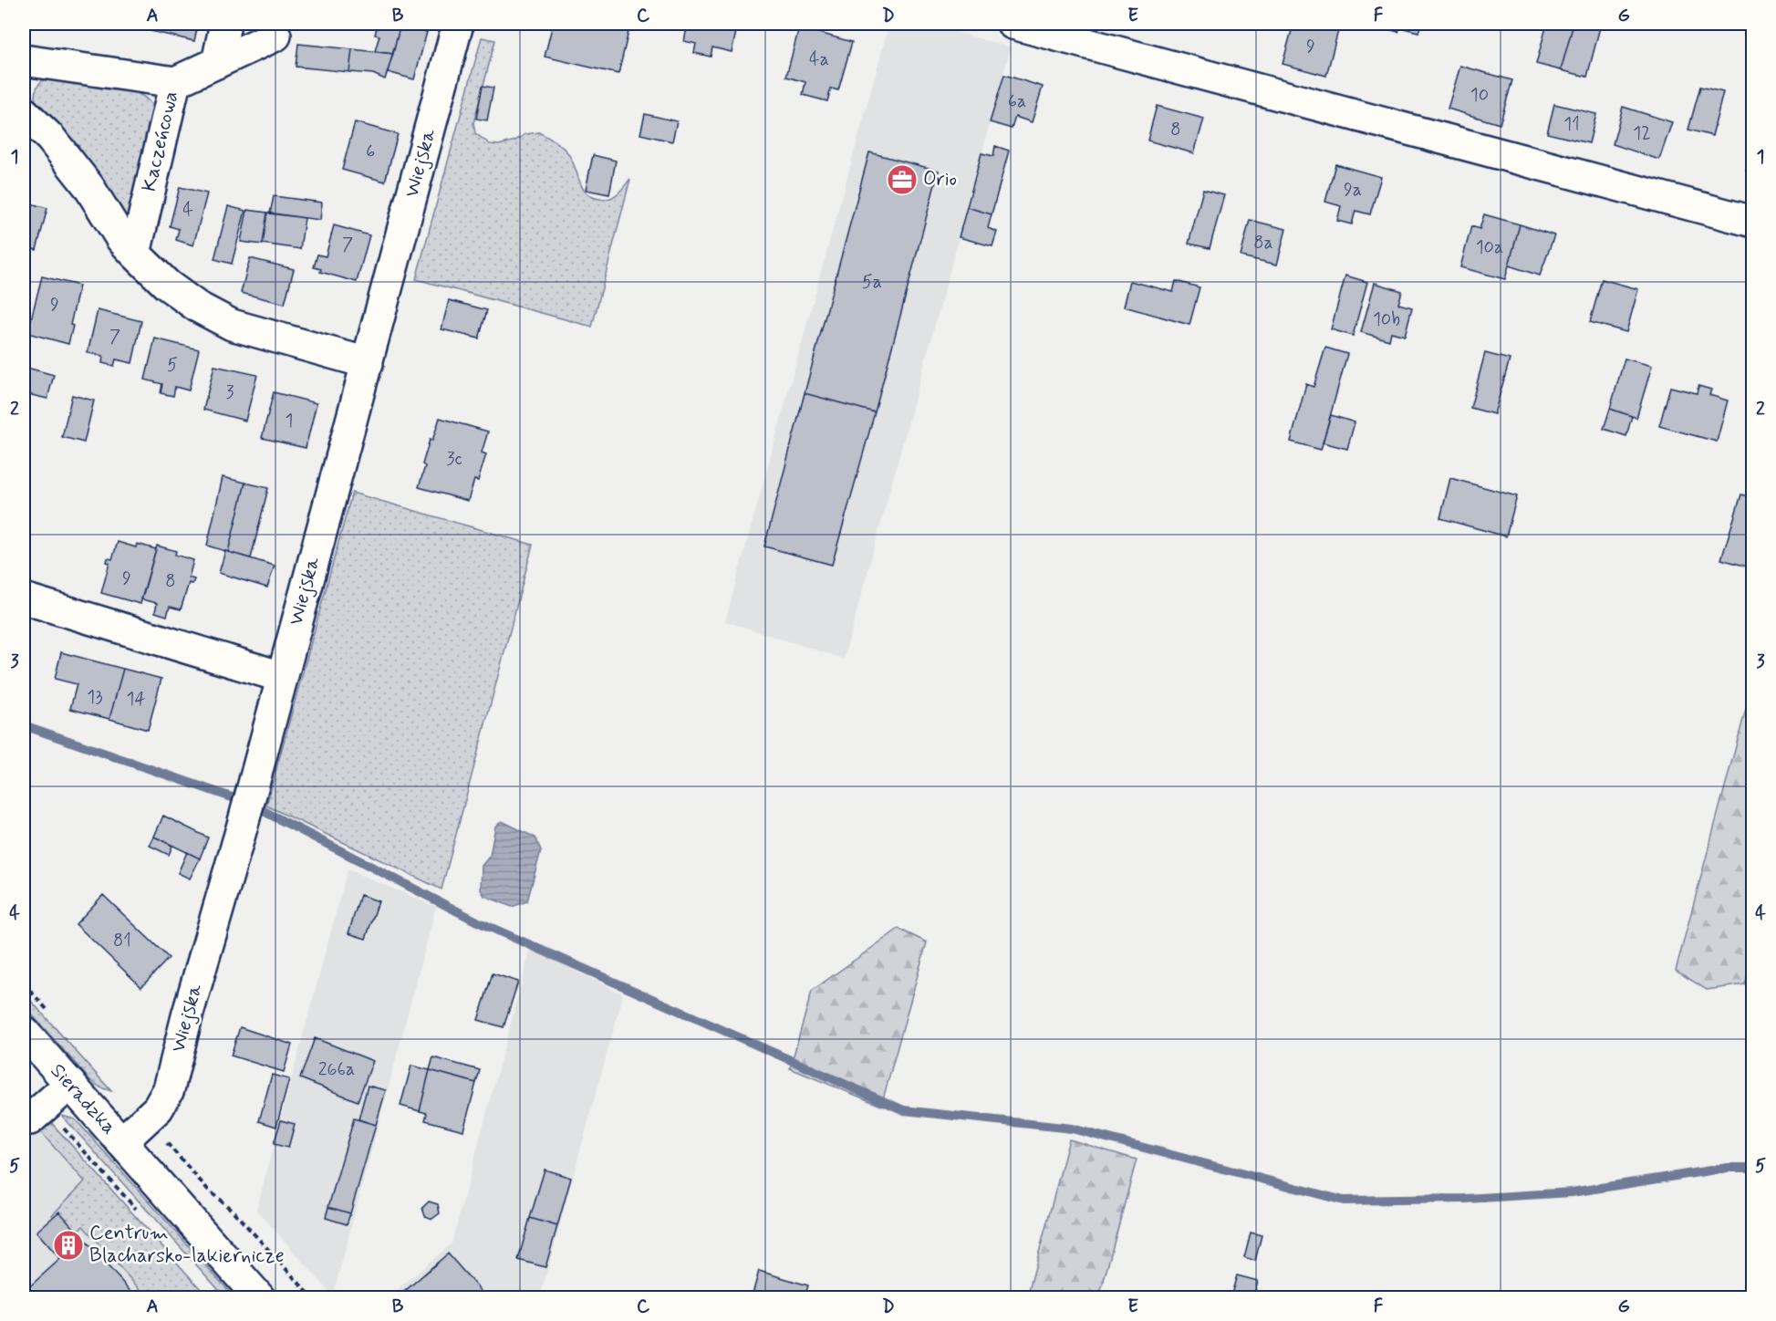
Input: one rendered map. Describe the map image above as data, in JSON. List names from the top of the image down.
{
  "streets": {
    "street": ["Kaczeńcowa", "Wiejska", "Sieradzka"]
  },
  "crossings": [
    ["Wiejska", "Sieradzka"]
  ],
  "places": {
    "office": ["Orio"],
    "building": ["Centrum Blacharsko-lakiernicze"]
  },
  "house_numbers": [
    "9",
    "4a",
    "10",
    "6a",
    "11",
    "8",
    "12",
    "6",
    "9a",
    "4",
    "8a",
    "7",
    "10a",
    "5a",
    "9",
    "10b",
    "7",
    "5",
    "3",
    "1",
    "3c",
    "9",
    "8",
    "13",
    "14",
    "81",
    "266a"
  ],
  "grid": {
    "columns": [
      "A",
      "B",
      "C",
      "D",
      "E",
      "F",
      "G"
    ],
    "rows": [
      "1",
      "2",
      "3",
      "4",
      "5"
    ]
  }
}
